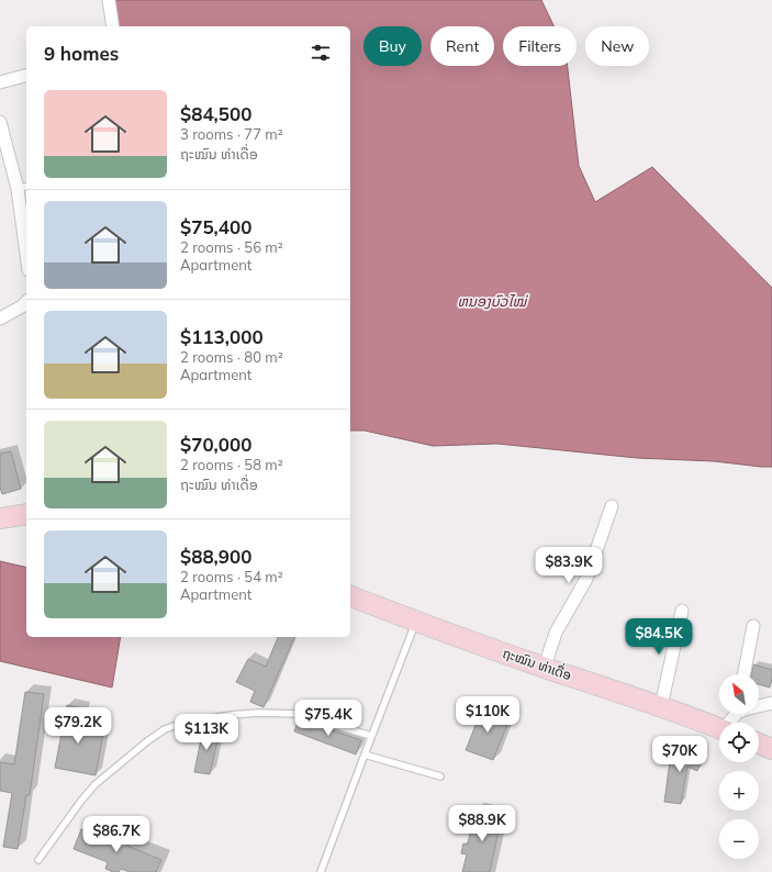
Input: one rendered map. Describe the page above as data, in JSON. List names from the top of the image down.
{
  "streets": {
    "main road": ["ຖະໝົນ ທ່າເດື່ອ"]
  },
  "water": ["ຫນອງບົວໄໝ່"],
  "north": "top left",
  "page": {
    "chip": [
      "Buy",
      "Rent",
      "Filters",
      "New"
    ],
    "heading": "9 homes",
    "list": [
      {
        "name": "$84,500",
        "note": "3 rooms · 77 m² · ຖະໝົນ ທ່າເດື່ອ"
      },
      {
        "name": "$75,400",
        "note": "2 rooms · 56 m² · Apartment"
      },
      {
        "name": "$113,000",
        "note": "2 rooms · 80 m² · Apartment"
      },
      {
        "name": "$70,000",
        "note": "2 rooms · 58 m² · ຖະໝົນ ທ່າເດື່ອ"
      },
      {
        "name": "$88,900",
        "note": "2 rooms · 54 m² · Apartment"
      }
    ],
    "price": [
      "$83.9K",
      "$84.5K",
      "$110K",
      "$75.4K",
      "$79.2K",
      "$113K",
      "$70K",
      "$88.9K",
      "$86.7K"
    ],
    "map_buttons": ["+", "−"]
  }
}
